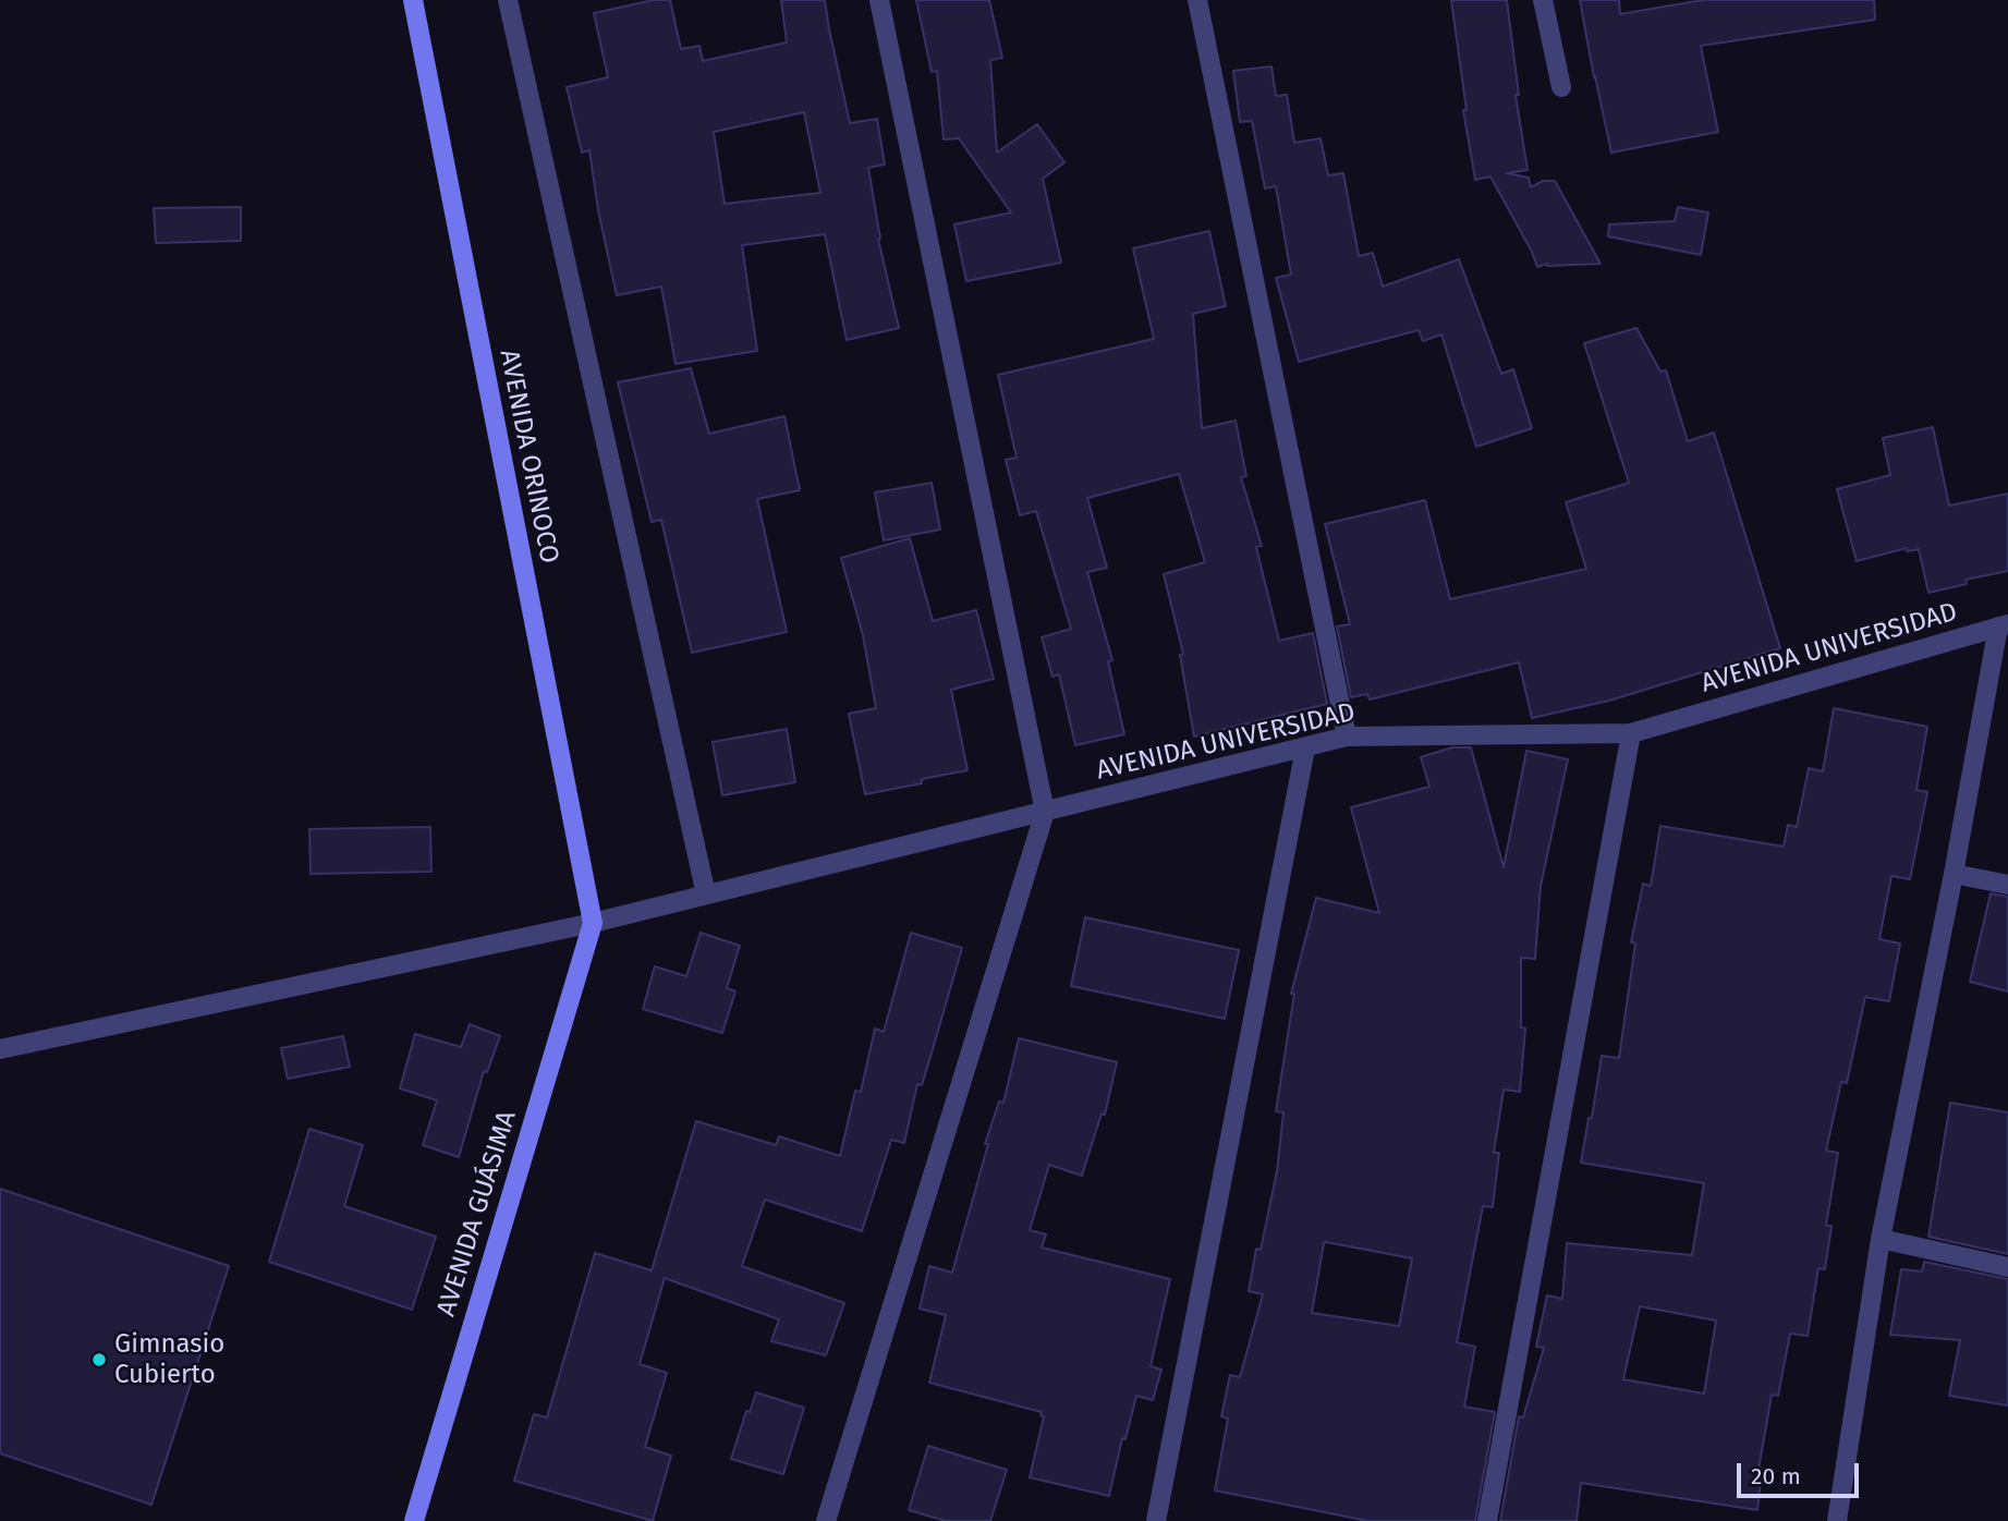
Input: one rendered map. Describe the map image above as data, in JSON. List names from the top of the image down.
{
  "streets": {
    "main road": ["AVENIDA ORINOCO", "AVENIDA GUÁSIMA"],
    "street": ["AVENIDA UNIVERSIDAD"]
  },
  "crossings": [
    ["AVENIDA ORINOCO", "AVENIDA UNIVERSIDAD"],
    ["AVENIDA ORINOCO", "AVENIDA GUÁSIMA"],
    ["AVENIDA UNIVERSIDAD", "AVENIDA GUÁSIMA"]
  ],
  "places": ["Gimnasio Cubierto"],
  "scale_bar": "20 m"
}
